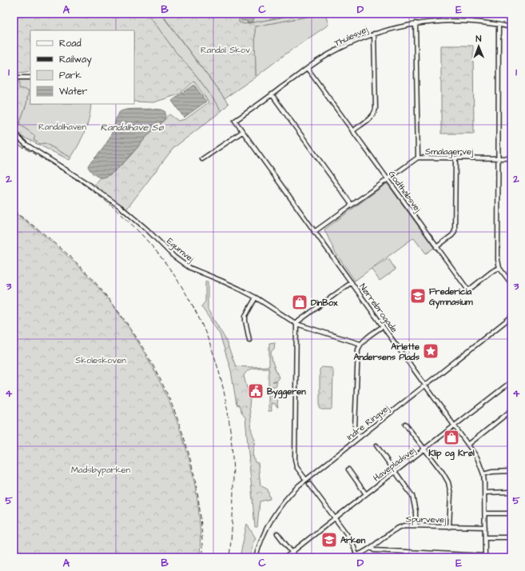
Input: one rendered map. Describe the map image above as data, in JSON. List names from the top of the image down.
{
  "streets": {
    "street": [
      "Thulesvej",
      "Smalagervej",
      "Godthåbsvej",
      "Egumvej",
      "Nørrebrogade",
      "Indre Ringvej",
      "Havepladsvej",
      "Spurvevej"
    ]
  },
  "crossings": [
    ["Thulesvej", "Godthåbsvej"],
    ["Thulesvej", "Nørrebrogade"],
    ["Smalagervej", "Godthåbsvej"],
    ["Smalagervej", "Nørrebrogade"],
    ["Nørrebrogade", "Indre Ringvej"],
    ["Nørrebrogade", "Havepladsvej"],
    ["Nørrebrogade", "Spurvevej"]
  ],
  "water": ["Randalhave Sø"],
  "parks": [
    "Randal Skov",
    "Randalhaven",
    "Skoleskoven",
    "Madsbyparken"
  ],
  "places": {
    "school or university": ["Fredericia Gymnasium", "Arken"],
    "shop": ["DinBox", "Klip og Krøl"],
    "place": ["Arlette Andersens Plads"],
    "public building": ["Byggeren"]
  },
  "legend": [
    "Road",
    "Railway",
    "Park",
    "Water"
  ],
  "north": "top",
  "grid": {
    "columns": [
      "A",
      "B",
      "C",
      "D",
      "E"
    ],
    "rows": [
      "1",
      "2",
      "3",
      "4",
      "5"
    ]
  }
}
